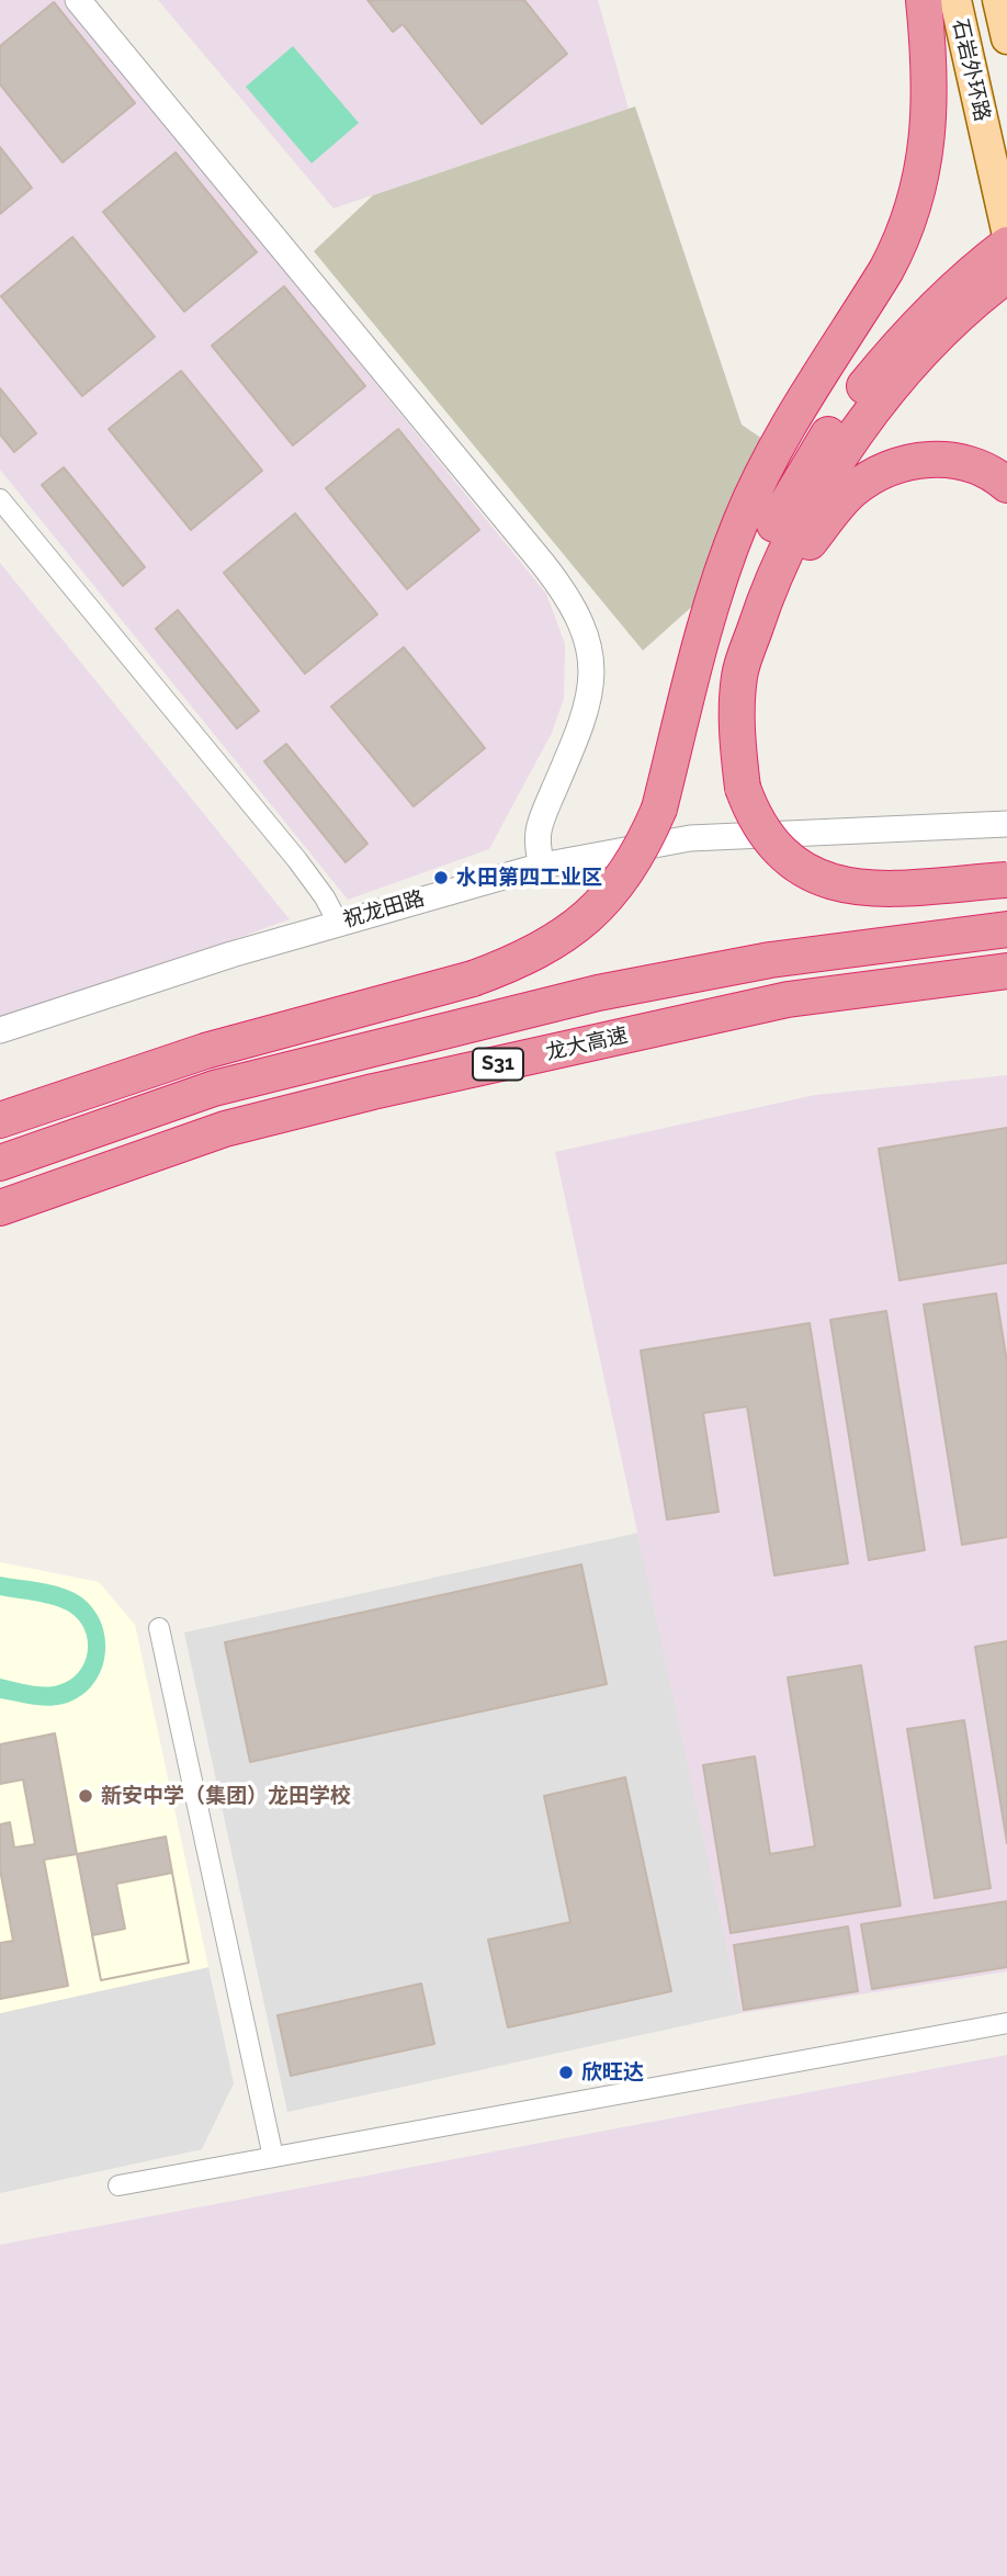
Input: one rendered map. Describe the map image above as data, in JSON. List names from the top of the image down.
{
  "streets": {
    "highway": ["龙大高速", "S31"],
    "main road": ["石岩外环路"],
    "street": ["祝龙田路"]
  },
  "places": ["水田第四工业区", "新安中学（集团）龙田学校", "欣旺达"]
}
